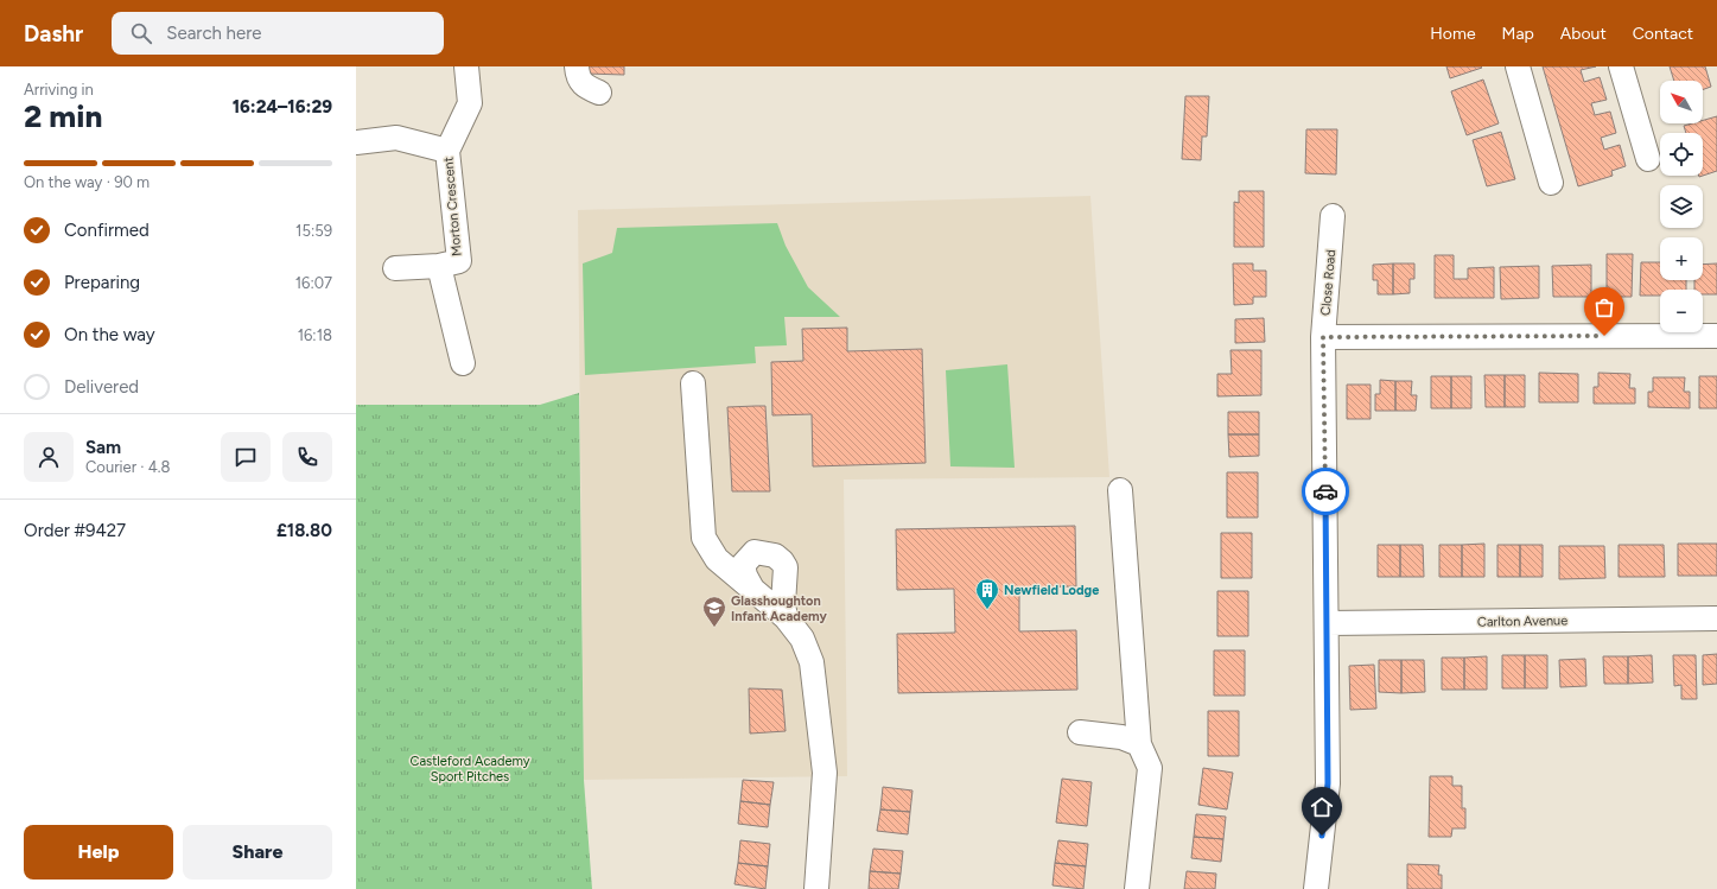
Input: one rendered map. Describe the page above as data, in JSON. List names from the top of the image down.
{
  "streets": {
    "street": ["Morton Crescent", "Close Road", "Carlton Avenue"]
  },
  "crossings": [
    ["Close Road", "Carlton Avenue"]
  ],
  "parks": ["Castleford Academy Sport Pitches"],
  "places": {
    "building": ["Newfield Lodge"],
    "school or university": ["Glasshoughton Infant Academy"]
  },
  "north": "top left",
  "page": {
    "header": "Dashr",
    "search": "Search here",
    "nav": [
      "Home",
      "Map",
      "About",
      "Contact"
    ],
    "heading": ["2 min", "Arriving in", "16:24–16:29"],
    "panel": [
      "Sam",
      "Courier · 4.8",
      "Order #9427",
      "£18.80"
    ],
    "map_buttons": ["+", "−"],
    "bar": "On the way · 90 m",
    "list": [
      ["Confirmed", "15:59"],
      ["Preparing", "16:07"],
      ["On the way", "16:18"],
      "Delivered"
    ],
    "buttons": ["Help", "Share"]
  }
}
